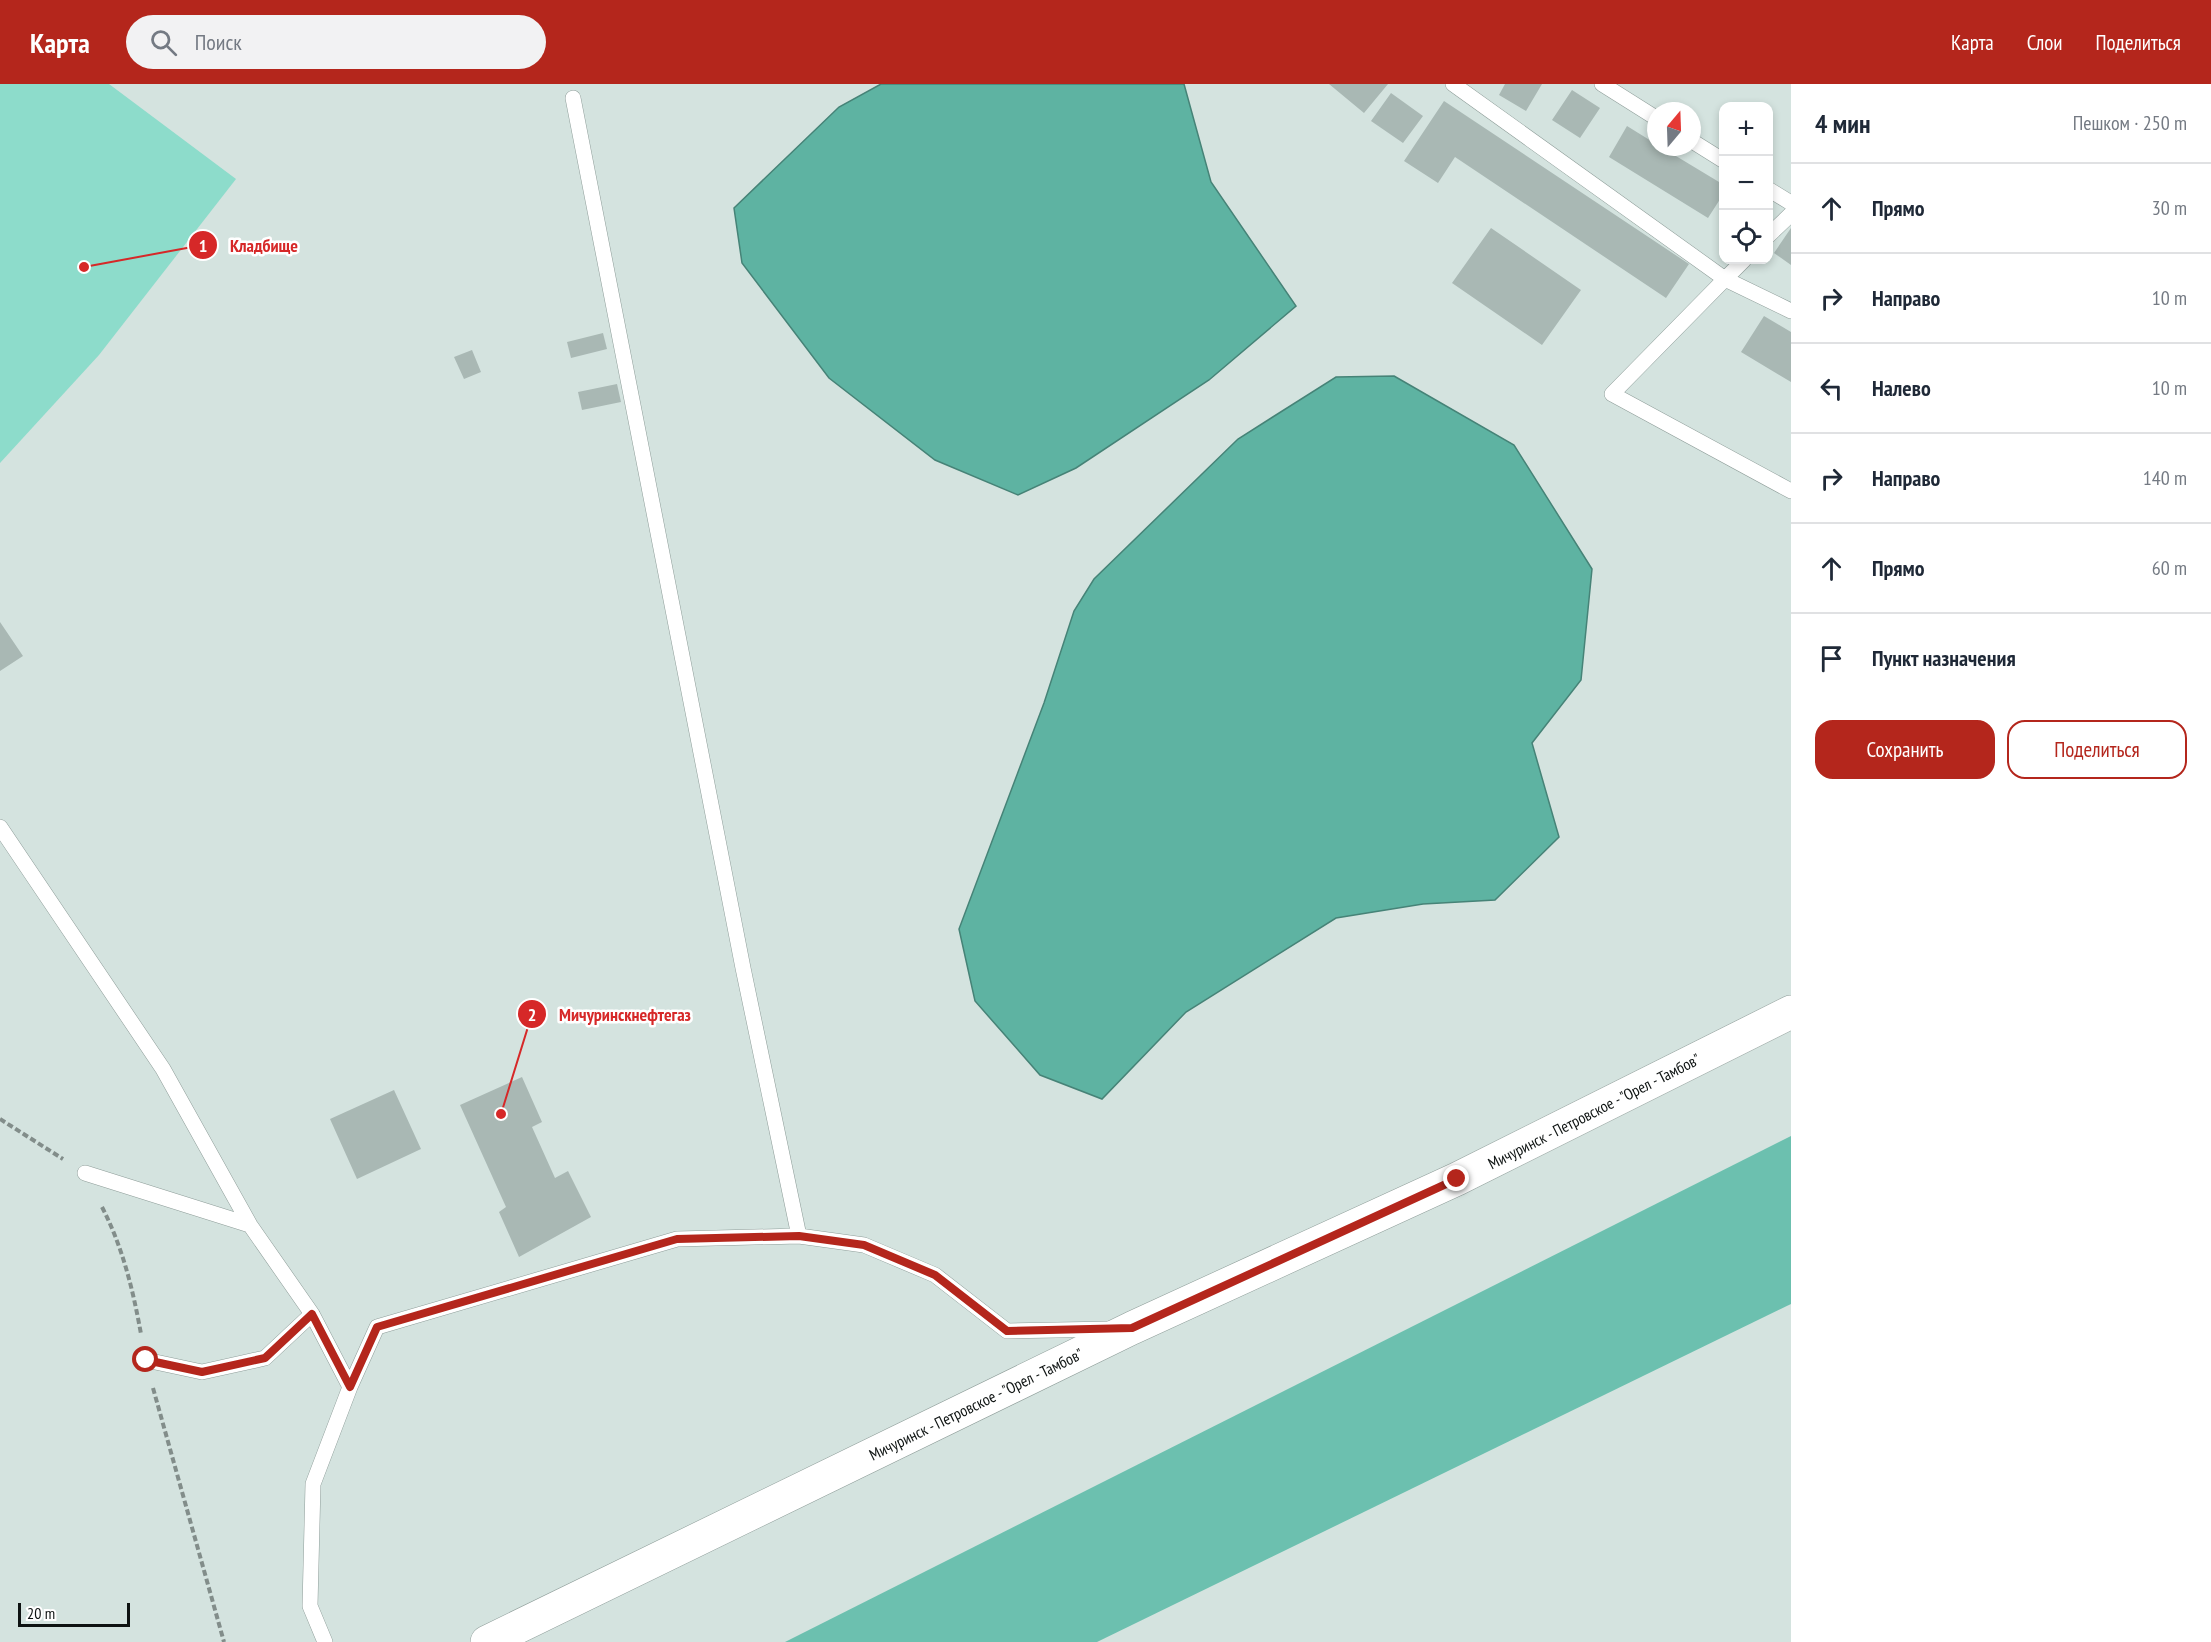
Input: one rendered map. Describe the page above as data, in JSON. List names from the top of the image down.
{
  "streets": {
    "street": ["Мичуринск - Петровское - \"Орел - Тамбов\""]
  },
  "places": ["Кладбище", "Мичуринскнефтегаз"],
  "scale_bar": "20 m",
  "north": "top",
  "page": {
    "header": "Карта",
    "search": "Поиск",
    "nav": ["Карта", "Слои", "Поделиться"],
    "heading": ["4 мин", "Пешком · 250 m"],
    "map_buttons": ["+", "−"],
    "list": [
      ["Прямо", "30 m"],
      ["Направо", "10 m"],
      ["Налево", "10 m"],
      ["Направо", "140 m"],
      ["Прямо", "60 m"],
      "Пункт назначения"
    ],
    "buttons": ["Сохранить", "Поделиться"],
    "scale": "20 m"
  }
}
